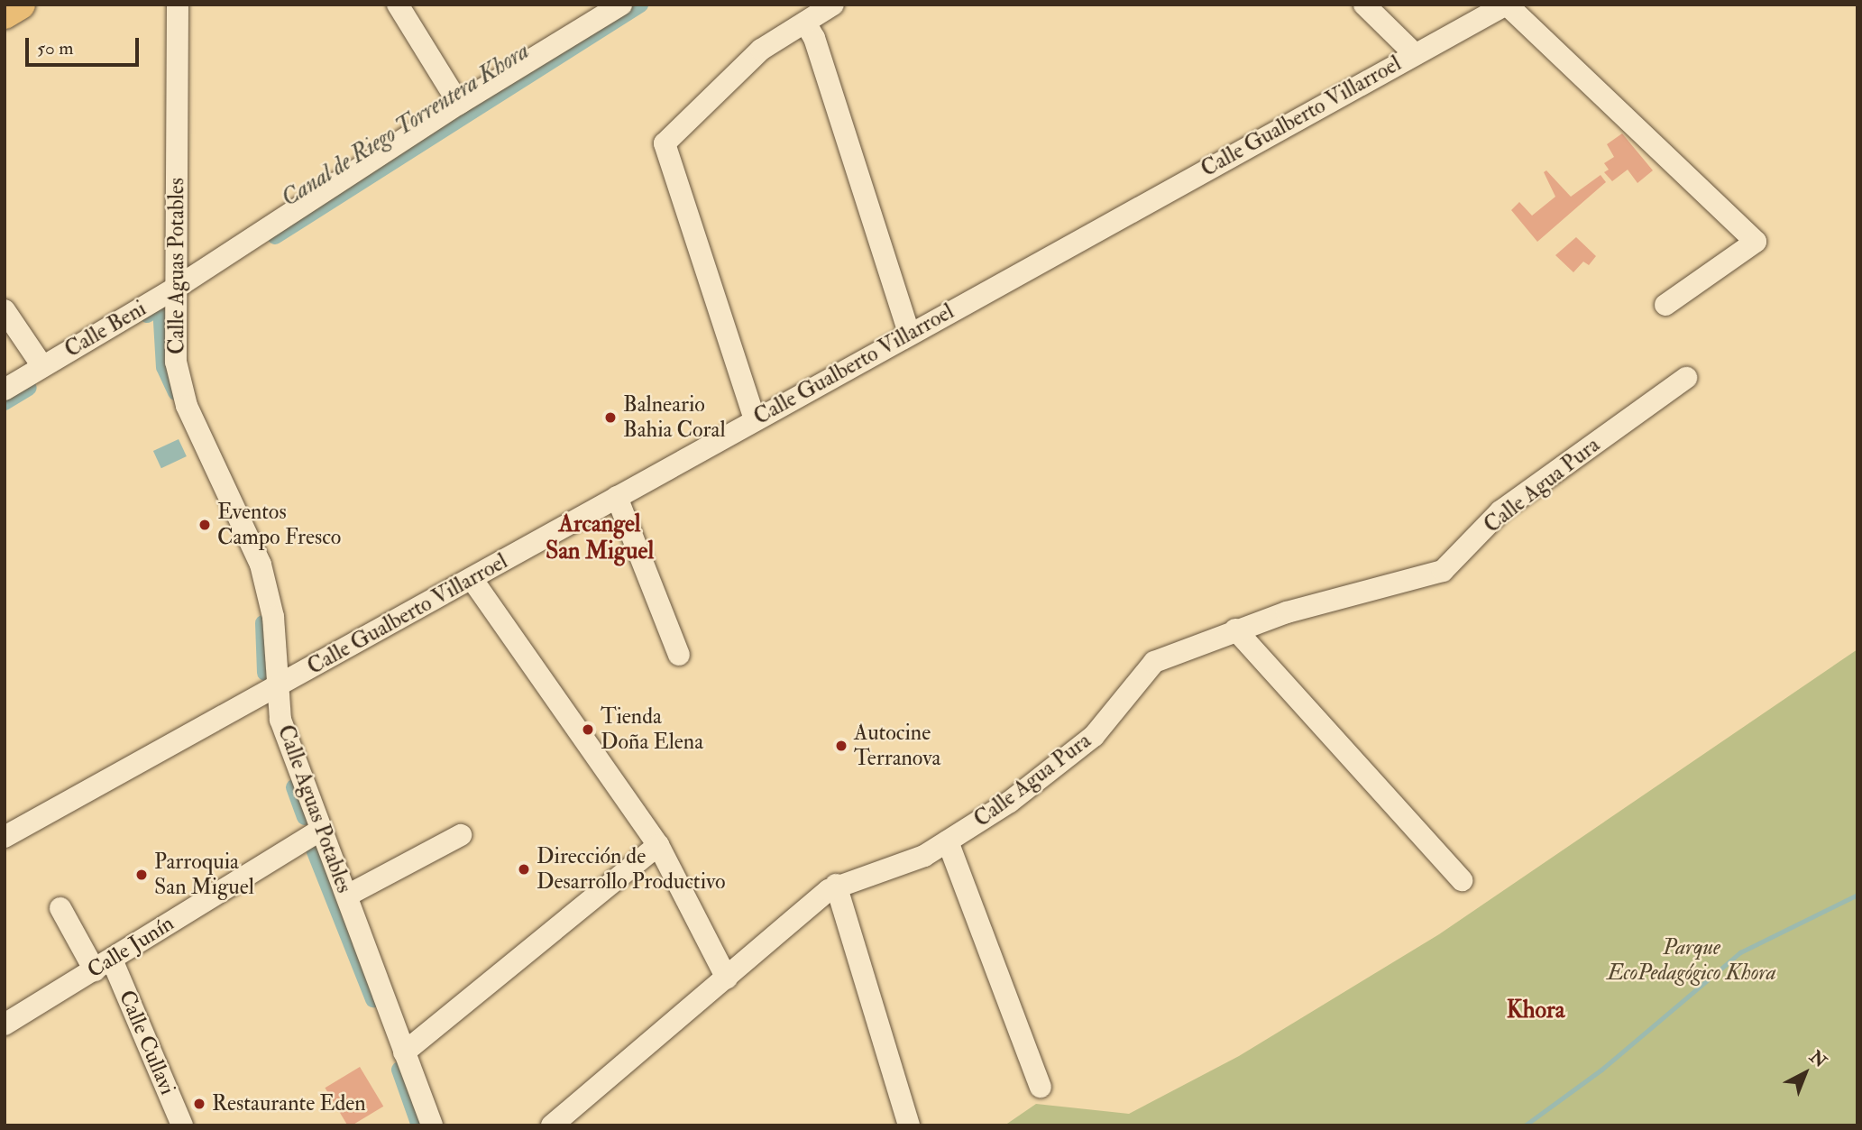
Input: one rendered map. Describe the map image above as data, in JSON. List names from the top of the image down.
{
  "streets": {
    "street": [
      "Calle Gualberto Villarroel",
      "Calle Aguas Potables",
      "Calle Beni",
      "Calle Agua Pura",
      "Calle Junín",
      "Calle Cullavi"
    ]
  },
  "crossings": [
    ["Calle Gualberto Villarroel", "Calle Aguas Potables"],
    ["Calle Aguas Potables", "Calle Beni"],
    ["Calle Aguas Potables", "Calle Junín"],
    ["Calle Junín", "Calle Cullavi"]
  ],
  "districts": ["Arcangel San Miguel", "Khora"],
  "water": ["Canal de Riego Torrentera Khora"],
  "parks": ["Parque EcoPedagógico Khora"],
  "places": [
    "Balneario Bahia Coral",
    "Eventos Campo Fresco",
    "Tienda Doña Elena",
    "Autocine Terranova",
    "Dirección de Desarrollo Productivo",
    "Parroquia San Miguel",
    "Restaurante Eden"
  ],
  "scale_bar": "50 m",
  "north": "top right"
}
